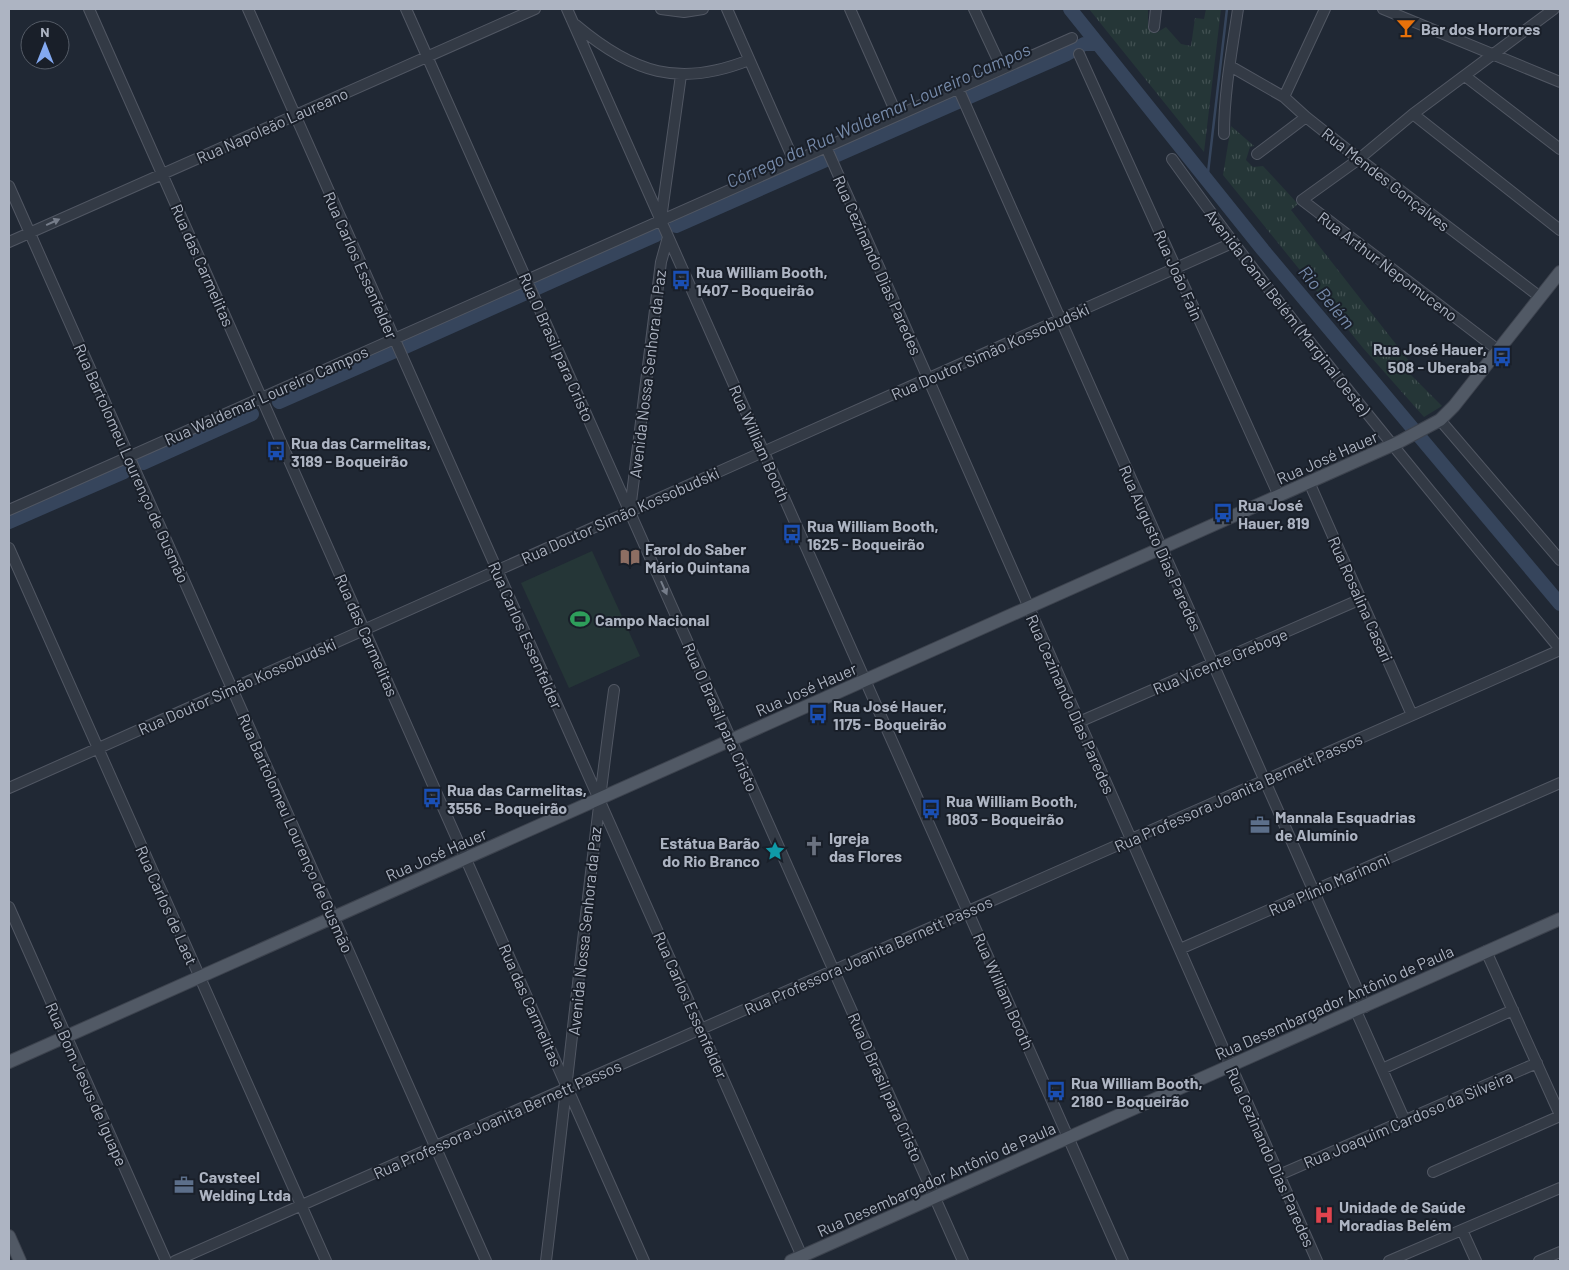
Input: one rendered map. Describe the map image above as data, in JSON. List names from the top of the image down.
{
  "streets": {
    "main road": ["Rua José Hauer", "Rua Desembargador Antônio de Paula"],
    "street": [
      "Rua Napoleão Laureano",
      "Rua Mendes Gonçalves",
      "Rua das Carmelitas",
      "Rua Carlos Essenfelder",
      "Rua Cezinando Dias Paredes",
      "Rua Arthur Nepomuceno",
      "Rua João Fain",
      "Avenida Canal Belém (Marginal Oeste)",
      "Rua O Brasil para Cristo",
      "Rua Doutor Simão Kossobudski",
      "Avenida Nossa Senhora da Paz",
      "Rua Waldemar Loureiro Campos",
      "Rua William Booth",
      "Rua Bartolomeu Lourenço de Gusmão",
      "Rua Augusto Dias Paredes",
      "Rua Rosalina Casari",
      "Rua Vicente Greboge",
      "Rua Professora Joanita Bernett Passos",
      "Rua Plínio Marinoni",
      "Rua Carlos de Laet",
      "Rua Bom Jesus de Iguape",
      "Rua Joaquim Cardoso da Silveira"
    ]
  },
  "crossings": [
    ["Rua Napoleão Laureano", "Rua das Carmelitas"],
    ["Rua Napoleão Laureano", "Rua Carlos Essenfelder"],
    ["Rua Napoleão Laureano", "Rua O Brasil para Cristo"],
    ["Rua Napoleão Laureano", "Rua Bartolomeu Lourenço de Gusmão"],
    ["Rua Mendes Gonçalves", "Rua Arthur Nepomuceno"],
    ["Rua Mendes Gonçalves", "Rua José Hauer"],
    ["Rua das Carmelitas", "Rua Doutor Simão Kossobudski"],
    ["Rua das Carmelitas", "Avenida Nossa Senhora da Paz"],
    ["Rua das Carmelitas", "Rua Waldemar Loureiro Campos"],
    ["Rua das Carmelitas", "Rua José Hauer"],
    ["Rua das Carmelitas", "Rua Professora Joanita Bernett Passos"],
    ["Rua Carlos Essenfelder", "Rua Doutor Simão Kossobudski"],
    ["Rua Carlos Essenfelder", "Avenida Nossa Senhora da Paz"],
    ["Rua Carlos Essenfelder", "Rua Waldemar Loureiro Campos"],
    ["Rua Carlos Essenfelder", "Rua José Hauer"],
    ["Rua Carlos Essenfelder", "Rua Professora Joanita Bernett Passos"],
    ["Rua Carlos Essenfelder", "Rua Desembargador Antônio de Paula"],
    ["Rua Cezinando Dias Paredes", "Rua Doutor Simão Kossobudski"],
    ["Rua Cezinando Dias Paredes", "Rua Waldemar Loureiro Campos"],
    ["Rua Cezinando Dias Paredes", "Rua José Hauer"],
    ["Rua Cezinando Dias Paredes", "Rua Vicente Greboge"],
    ["Rua Cezinando Dias Paredes", "Rua Professora Joanita Bernett Passos"],
    ["Rua Cezinando Dias Paredes", "Rua Plínio Marinoni"],
    ["Rua Cezinando Dias Paredes", "Rua Desembargador Antônio de Paula"],
    ["Rua Cezinando Dias Paredes", "Rua Joaquim Cardoso da Silveira"],
    ["Rua Arthur Nepomuceno", "Rua José Hauer"],
    ["Rua João Fain", "Rua Doutor Simão Kossobudski"],
    ["Rua João Fain", "Rua José Hauer"],
    ["Avenida Canal Belém (Marginal Oeste)", "Rua Doutor Simão Kossobudski"],
    ["Avenida Canal Belém (Marginal Oeste)", "Rua José Hauer"],
    ["Avenida Canal Belém (Marginal Oeste)", "Rua Professora Joanita Bernett Passos"],
    ["Rua O Brasil para Cristo", "Rua Doutor Simão Kossobudski"],
    ["Rua O Brasil para Cristo", "Avenida Nossa Senhora da Paz"],
    ["Rua O Brasil para Cristo", "Rua Waldemar Loureiro Campos"],
    ["Rua O Brasil para Cristo", "Rua José Hauer"],
    ["Rua O Brasil para Cristo", "Rua Professora Joanita Bernett Passos"],
    ["Rua O Brasil para Cristo", "Rua Desembargador Antônio de Paula"],
    ["Rua Doutor Simão Kossobudski", "Avenida Nossa Senhora da Paz"],
    ["Rua Doutor Simão Kossobudski", "Rua William Booth"],
    ["Rua Doutor Simão Kossobudski", "Rua Bartolomeu Lourenço de Gusmão"],
    ["Rua Doutor Simão Kossobudski", "Rua Augusto Dias Paredes"],
    ["Rua Doutor Simão Kossobudski", "Rua Carlos de Laet"],
    ["Avenida Nossa Senhora da Paz", "Rua William Booth"],
    ["Avenida Nossa Senhora da Paz", "Rua José Hauer"],
    ["Avenida Nossa Senhora da Paz", "Rua Professora Joanita Bernett Passos"],
    ["Rua Waldemar Loureiro Campos", "Rua William Booth"],
    ["Rua Waldemar Loureiro Campos", "Rua Bartolomeu Lourenço de Gusmão"],
    ["Rua Waldemar Loureiro Campos", "Rua Augusto Dias Paredes"],
    ["Rua William Booth", "Rua José Hauer"],
    ["Rua William Booth", "Rua Professora Joanita Bernett Passos"],
    ["Rua William Booth", "Rua Desembargador Antônio de Paula"],
    ["Rua José Hauer", "Rua Bartolomeu Lourenço de Gusmão"],
    ["Rua José Hauer", "Rua Augusto Dias Paredes"],
    ["Rua José Hauer", "Rua Rosalina Casari"],
    ["Rua José Hauer", "Rua Carlos de Laet"],
    ["Rua José Hauer", "Rua Bom Jesus de Iguape"],
    ["Rua Bartolomeu Lourenço de Gusmão", "Rua Professora Joanita Bernett Passos"],
    ["Rua Augusto Dias Paredes", "Rua Vicente Greboge"],
    ["Rua Augusto Dias Paredes", "Rua Professora Joanita Bernett Passos"],
    ["Rua Augusto Dias Paredes", "Rua Plínio Marinoni"],
    ["Rua Augusto Dias Paredes", "Rua Desembargador Antônio de Paula"],
    ["Rua Augusto Dias Paredes", "Rua Joaquim Cardoso da Silveira"],
    ["Rua Rosalina Casari", "Rua Vicente Greboge"],
    ["Rua Rosalina Casari", "Rua Professora Joanita Bernett Passos"],
    ["Rua Professora Joanita Bernett Passos", "Rua Carlos de Laet"]
  ],
  "water": ["Córrego da Rua Waldemar Loureiro Campos", "Rio Belém"],
  "places": {
    "bar": ["Bar dos Horrores"],
    "bus stop": [
      "Rua William Booth, 1407 - Boqueirão",
      "Rua José Hauer, 508 - Uberaba",
      "Rua das Carmelitas, 3189 - Boqueirão",
      "Rua José Hauer, 819",
      "Rua William Booth, 1625 - Boqueirão",
      "Rua José Hauer, 1175 - Boqueirão",
      "Rua das Carmelitas, 3556 - Boqueirão",
      "Rua William Booth, 1803 - Boqueirão",
      "Rua William Booth, 2180 - Boqueirão"
    ],
    "library": ["Farol do Saber Mário Quintana"],
    "sports": ["Campo Nacional"],
    "office": ["Mannala Esquadrias de Alumínio", "Cavsteel Welding Ltda"],
    "church": ["Igreja das Flores"],
    "place": ["Estátua Barão do Rio Branco"],
    "hospital": ["Unidade de Saúde Moradias Belém"]
  },
  "north": "top"
}
